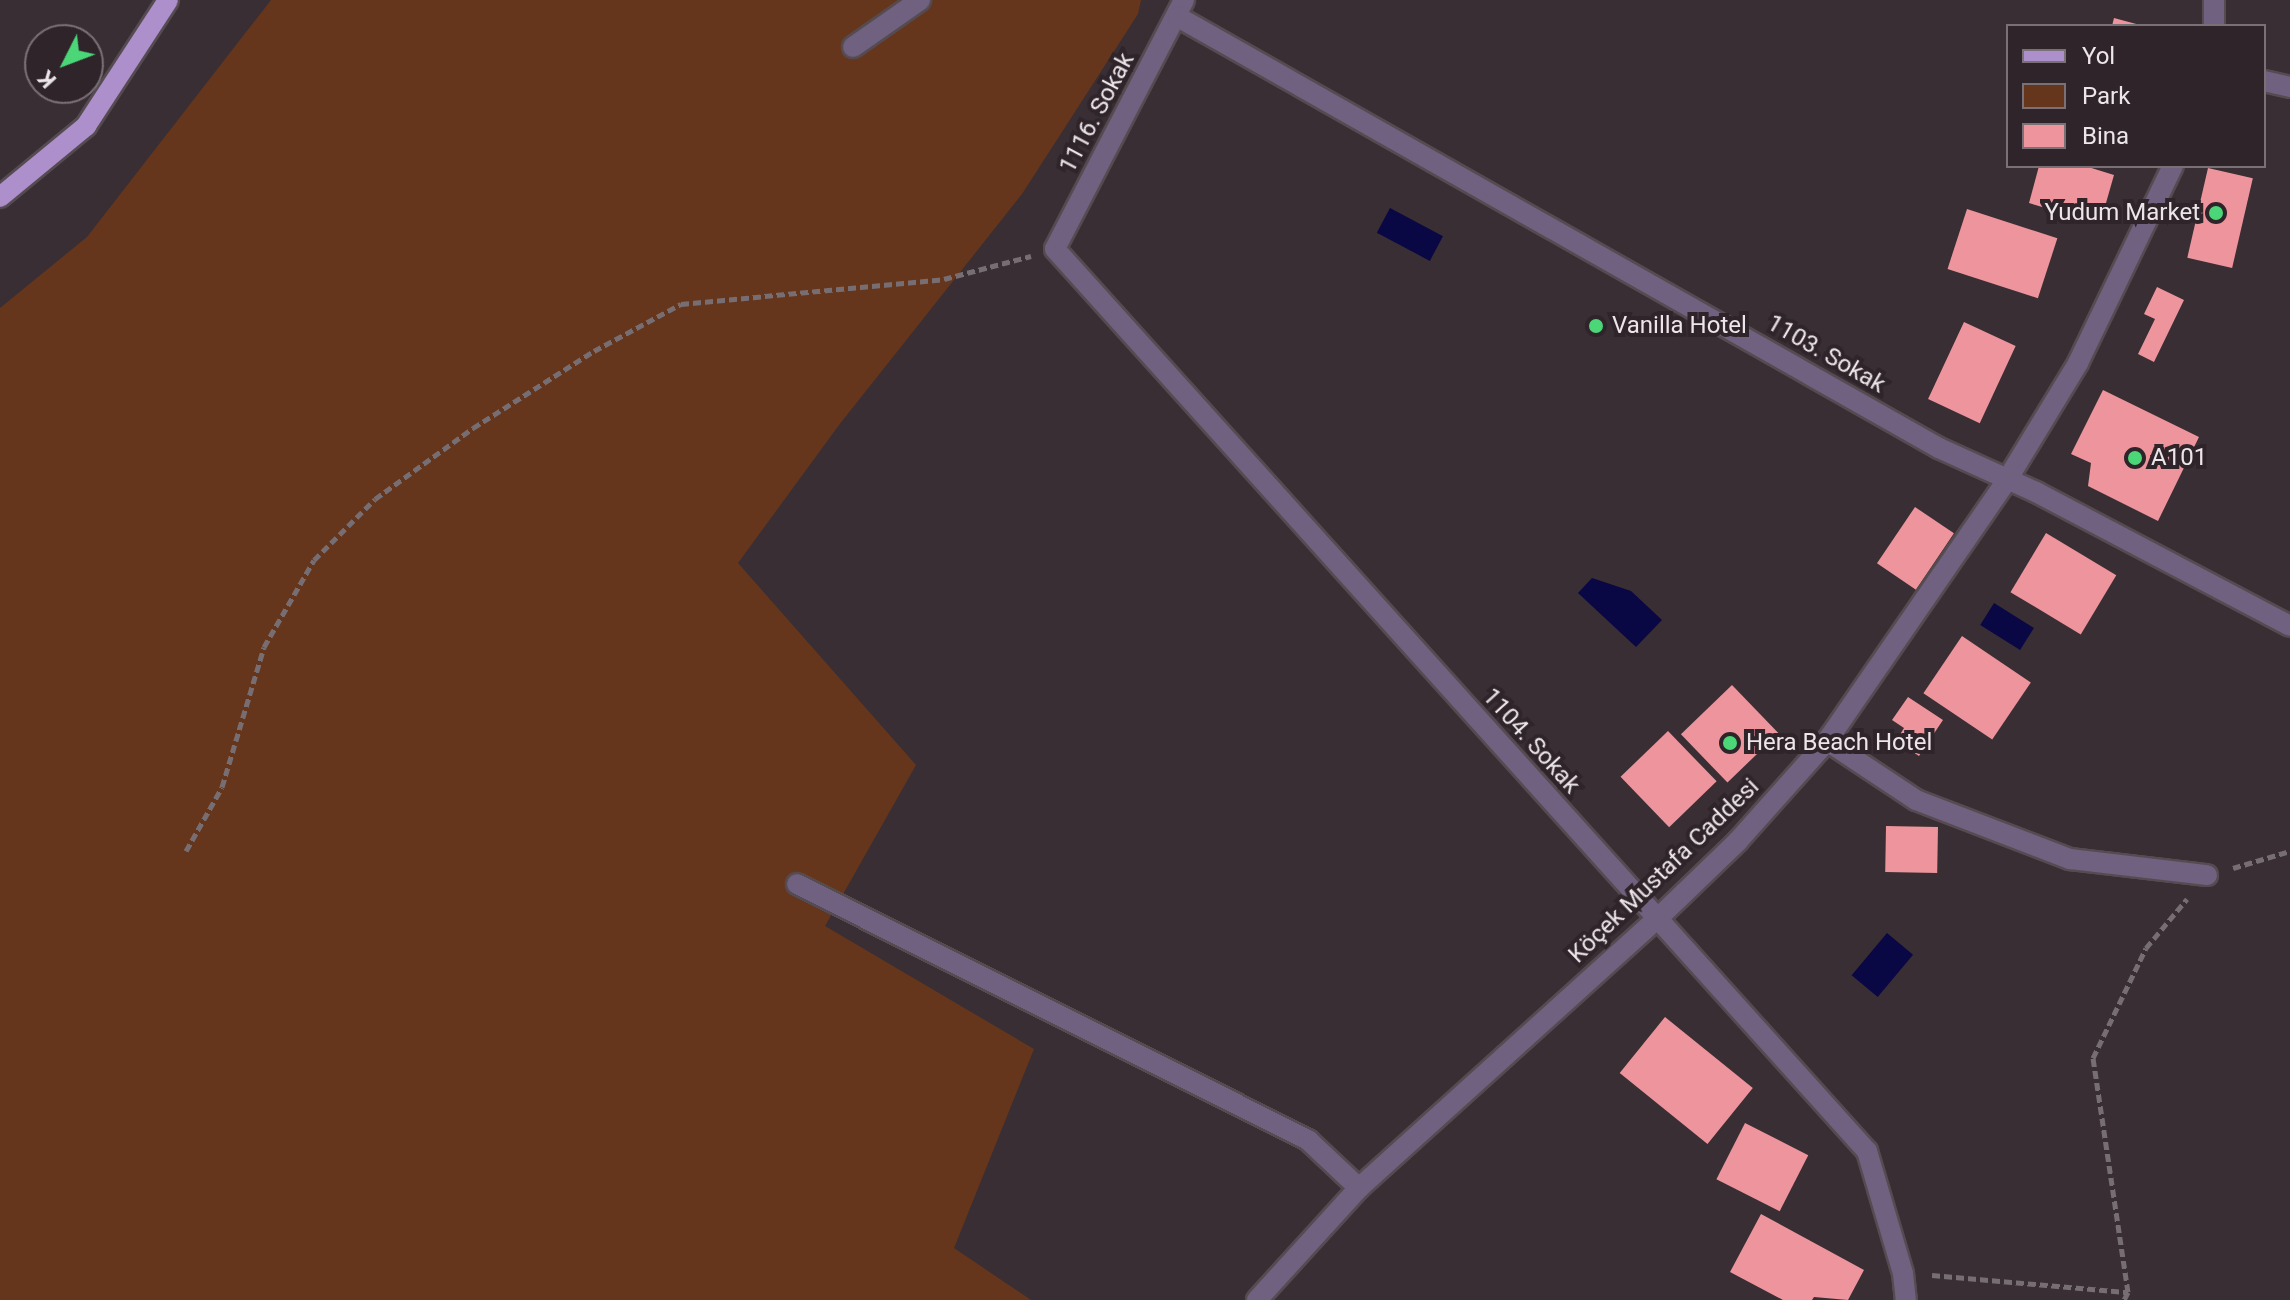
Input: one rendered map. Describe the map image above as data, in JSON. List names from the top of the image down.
{
  "streets": {
    "street": [
      "1116. Sokak",
      "1103. Sokak",
      "1104. Sokak",
      "Köçek Mustafa Caddesi"
    ]
  },
  "crossings": [
    ["1116. Sokak", "1103. Sokak"],
    ["1116. Sokak", "1104. Sokak"],
    ["1103. Sokak", "Köçek Mustafa Caddesi"],
    ["1104. Sokak", "Köçek Mustafa Caddesi"]
  ],
  "places": [
    "Yudum Market",
    "Vanilla Hotel",
    "A101",
    "Hera Beach Hotel"
  ],
  "legend": ["Yol", "Park", "Bina"],
  "north": "bottom left"
}
